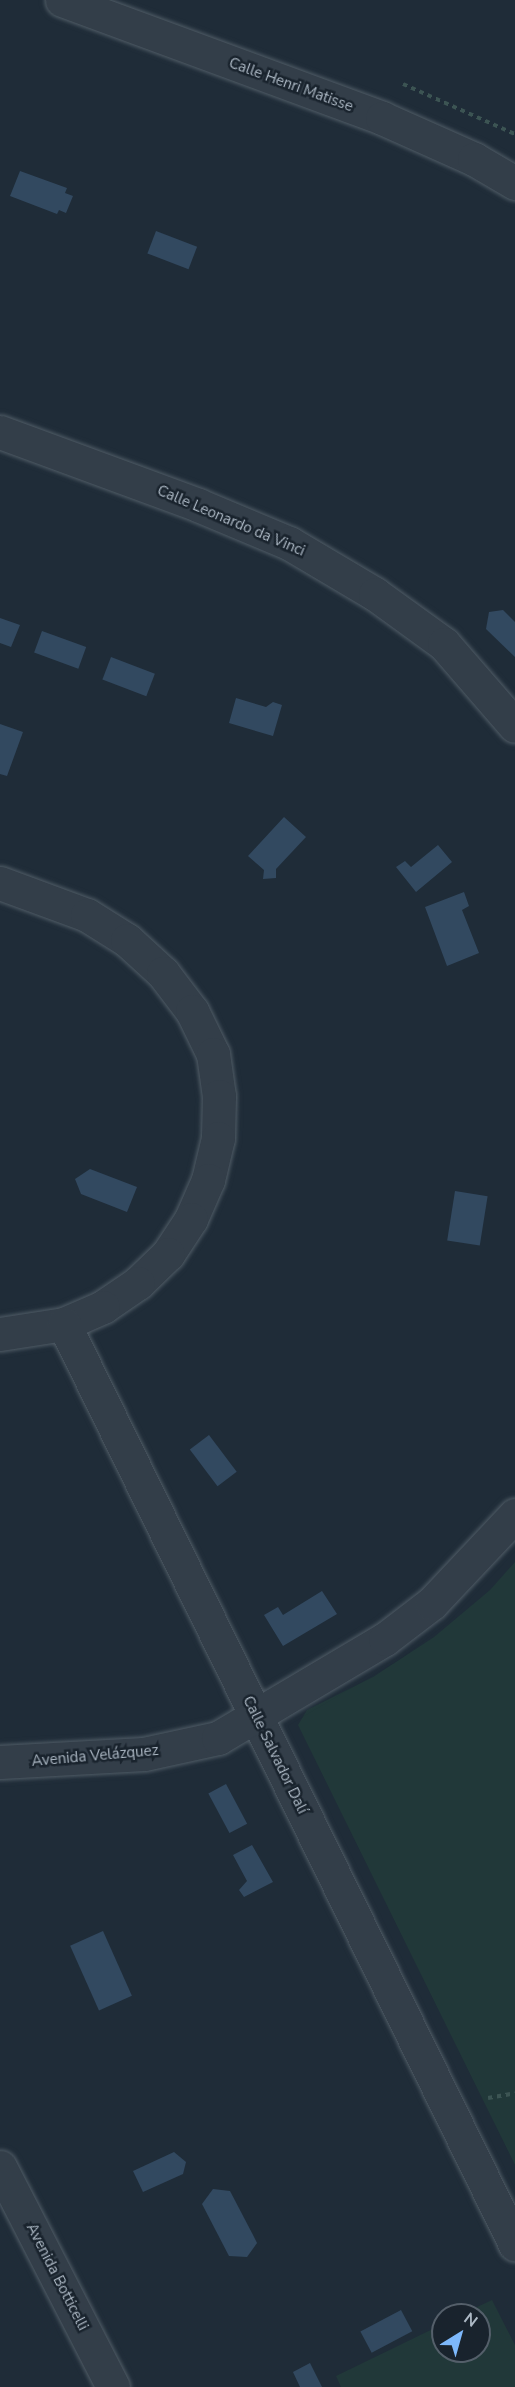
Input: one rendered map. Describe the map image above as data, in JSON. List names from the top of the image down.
{
  "streets": {
    "street": [
      "Calle Henri Matisse",
      "Calle Leonardo da Vinci",
      "Calle Salvador Dalí",
      "Avenida Velázquez",
      "Avenida Botticelli"
    ]
  },
  "crossings": [
    ["Calle Salvador Dalí", "Avenida Velázquez"]
  ],
  "north": "top right"
}
